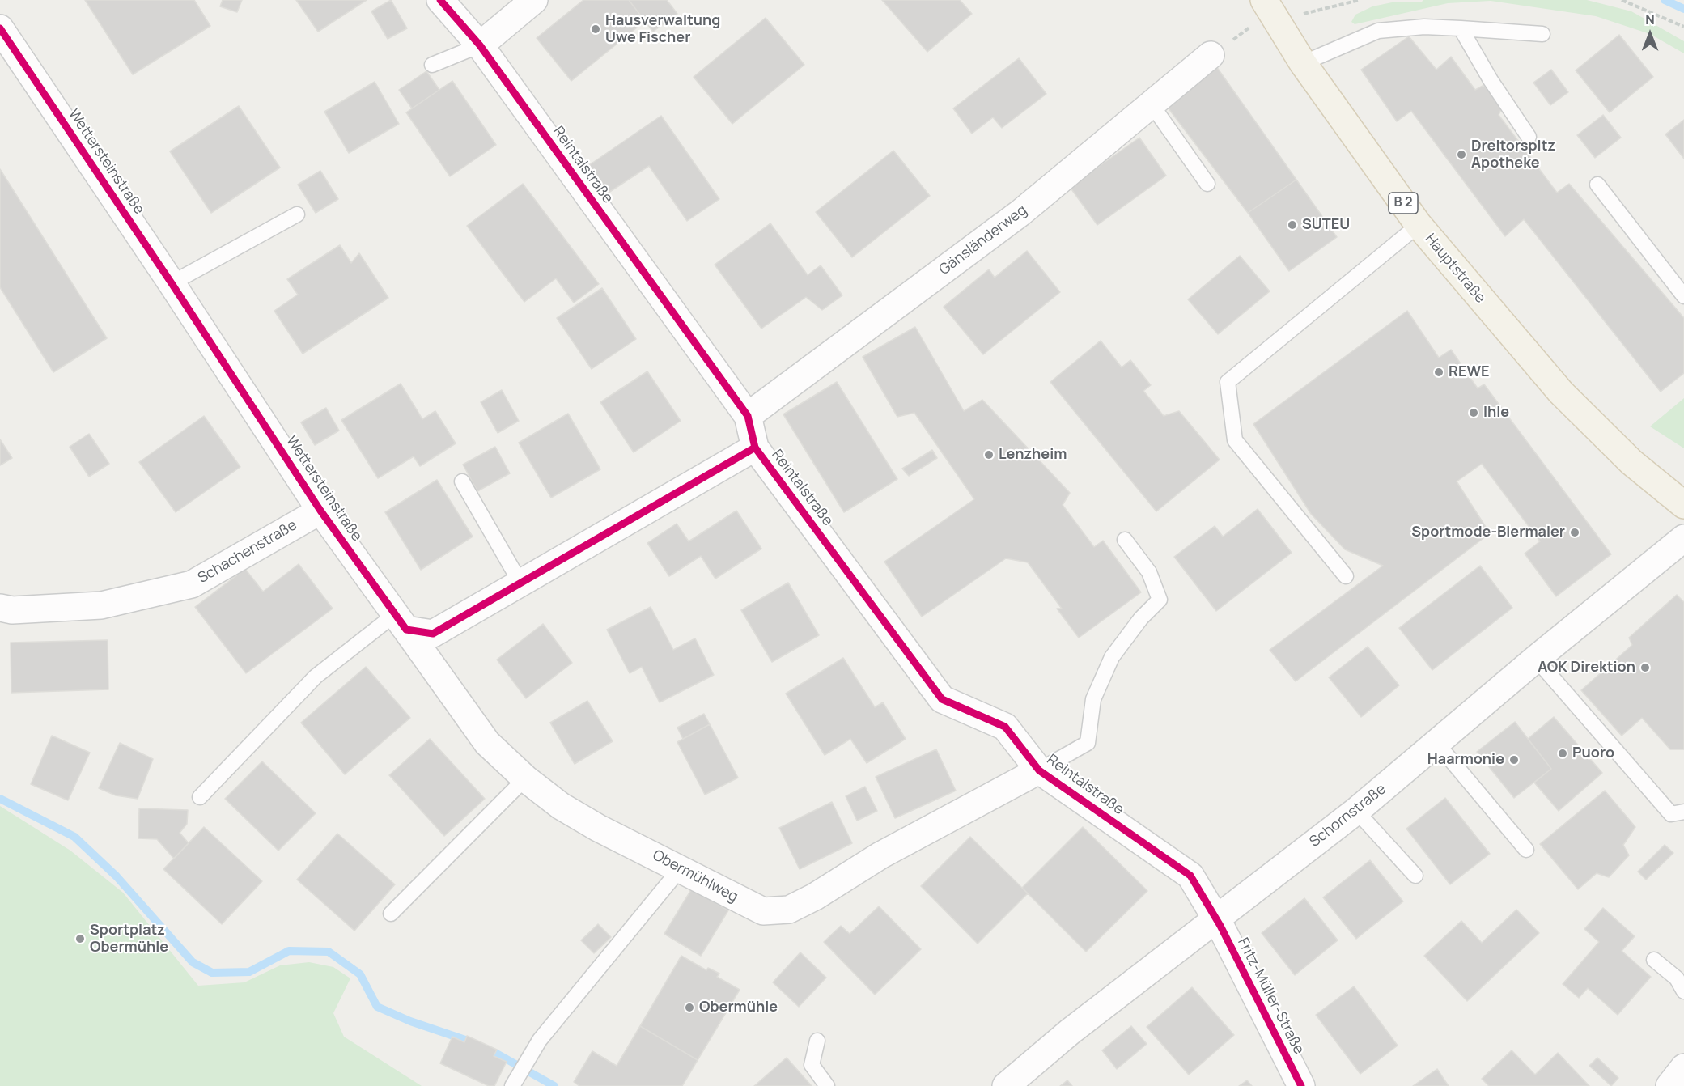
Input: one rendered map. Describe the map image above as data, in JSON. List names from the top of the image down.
{
  "streets": {
    "main road": ["B 2", "Hauptstraße"],
    "street": [
      "Wettersteinstraße",
      "Reintalstraße",
      "Gänsländerweg",
      "Schachenstraße",
      "Schornstraße",
      "Obermühlweg",
      "Fritz-Müller-Straße"
    ]
  },
  "crossings": [
    ["Wettersteinstraße", "Schachenstraße"],
    ["Wettersteinstraße", "Obermühlweg"],
    ["Reintalstraße", "Gänsländerweg"],
    ["Reintalstraße", "Schornstraße"],
    ["Reintalstraße", "Obermühlweg"],
    ["Reintalstraße", "Fritz-Müller-Straße"],
    ["Schornstraße", "Fritz-Müller-Straße"]
  ],
  "places": [
    "Hausverwaltung Uwe Fischer",
    "Dreitorspitz Apotheke",
    "SUTEU",
    "REWE",
    "Ihle",
    "Lenzheim",
    "Sportmode-Biermaier",
    "AOK Direktion",
    "Puoro",
    "Haarmonie",
    "Sportplatz Obermühle",
    "Obermühle"
  ],
  "north": "top"
}
